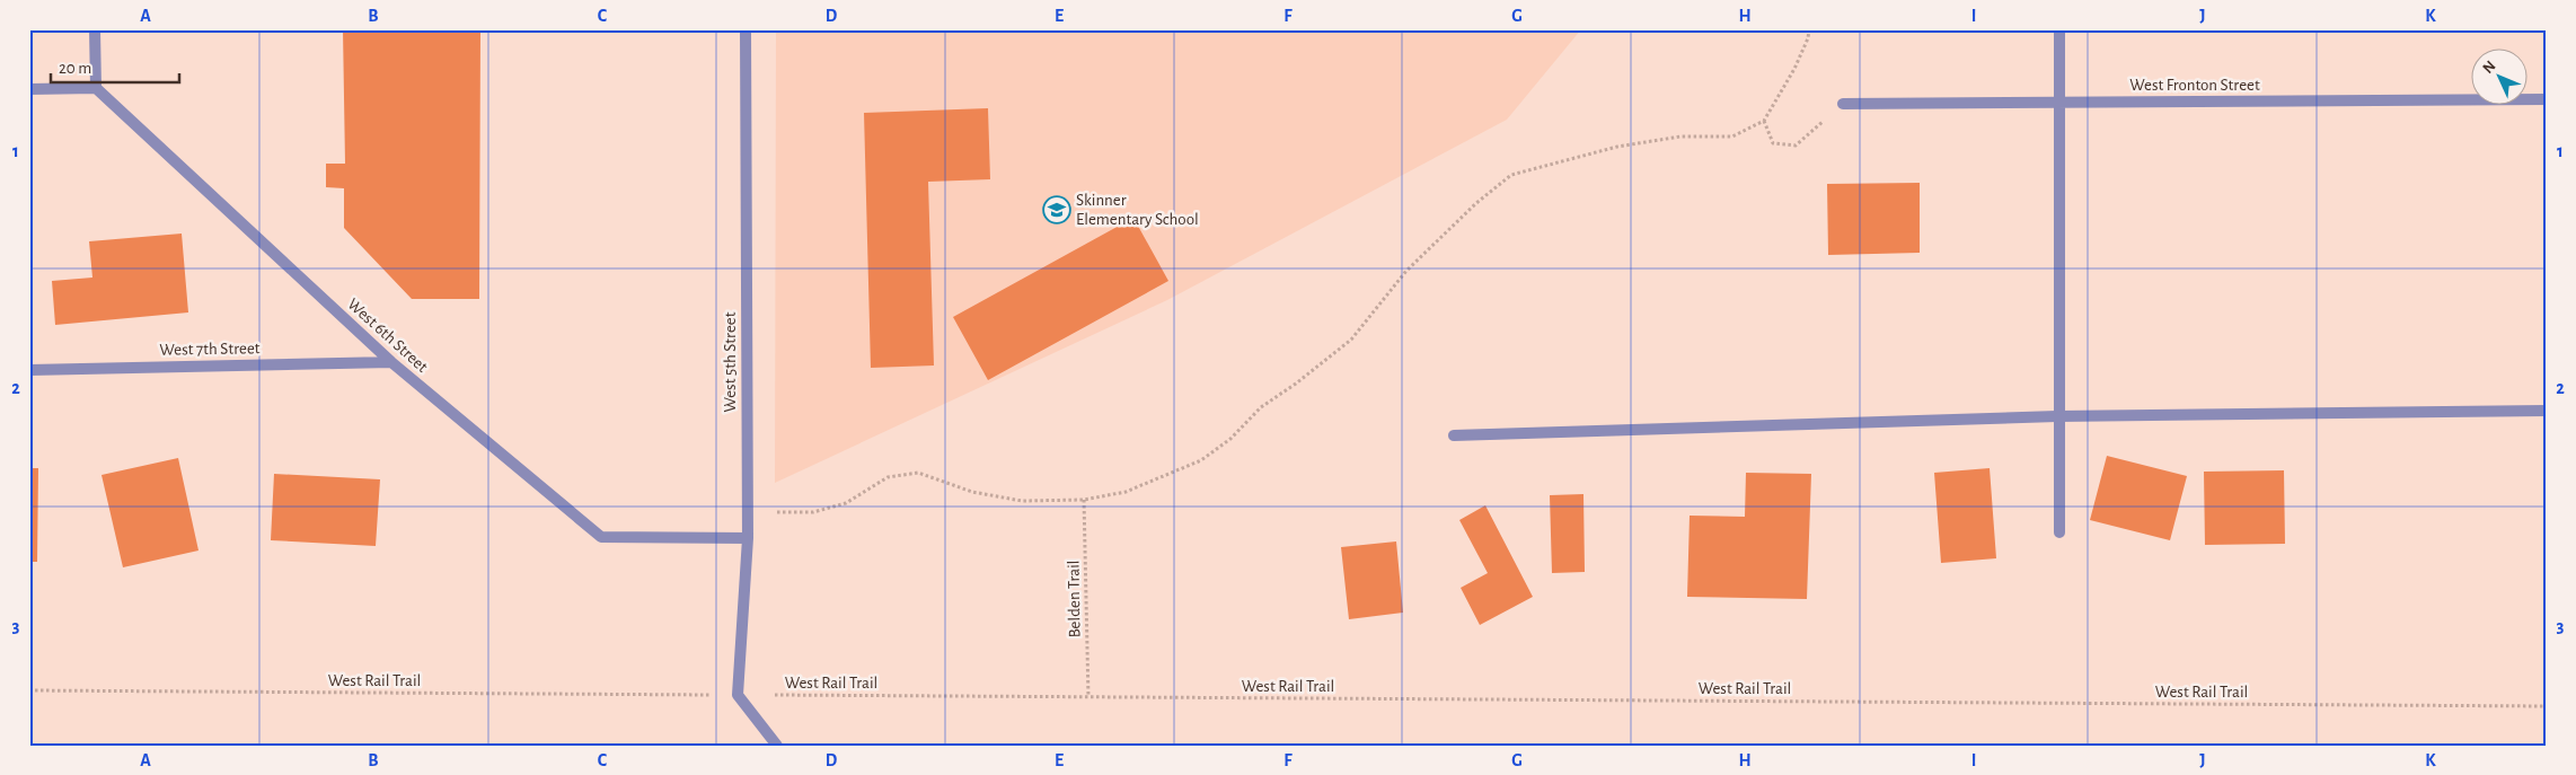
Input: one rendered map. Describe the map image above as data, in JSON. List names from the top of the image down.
{
  "streets": {
    "street": [
      "West Fronton Street",
      "West 6th Street",
      "West 7th Street",
      "West 5th Street"
    ],
    "path": ["Belden Trail", "West Rail Trail"]
  },
  "crossings": [
    ["West 6th Street", "West 7th Street"],
    ["West 6th Street", "West 5th Street"],
    ["West 5th Street", "West Rail Trail"],
    ["Belden Trail", "West Rail Trail"]
  ],
  "places": {
    "school or university": ["Skinner Elementary School"]
  },
  "scale_bar": "20 m",
  "north": "top left",
  "grid": {
    "columns": [
      "A",
      "B",
      "C",
      "D",
      "E",
      "F",
      "G",
      "H",
      "I",
      "J",
      "K"
    ],
    "rows": ["1", "2", "3"]
  }
}
